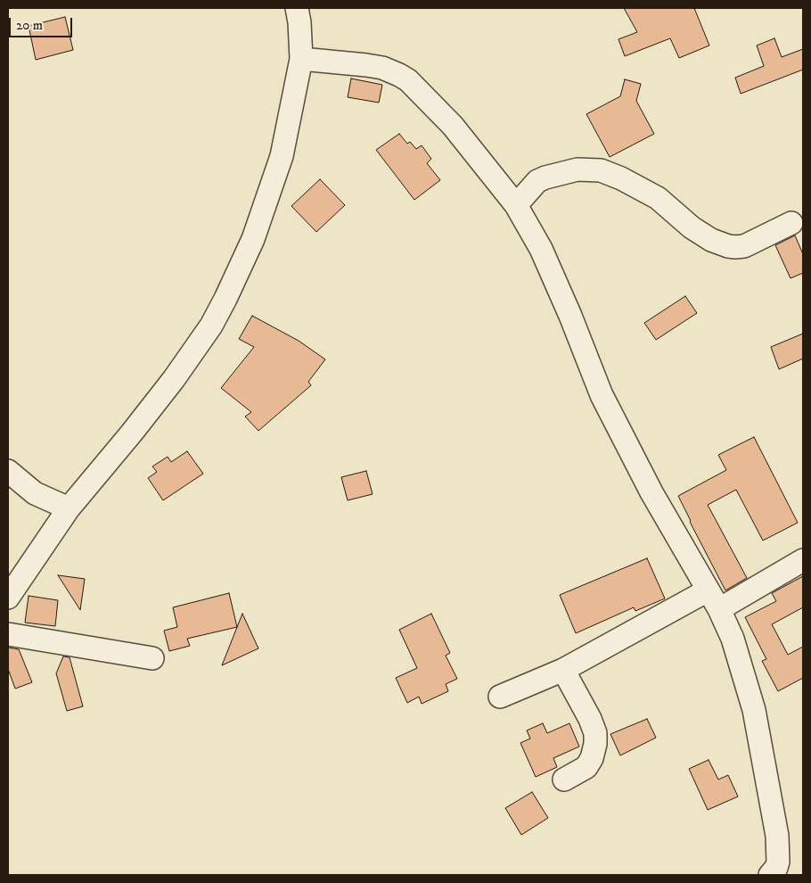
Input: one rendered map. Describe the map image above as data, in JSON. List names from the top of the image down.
{
  "scale_bar": "20 m"
}
